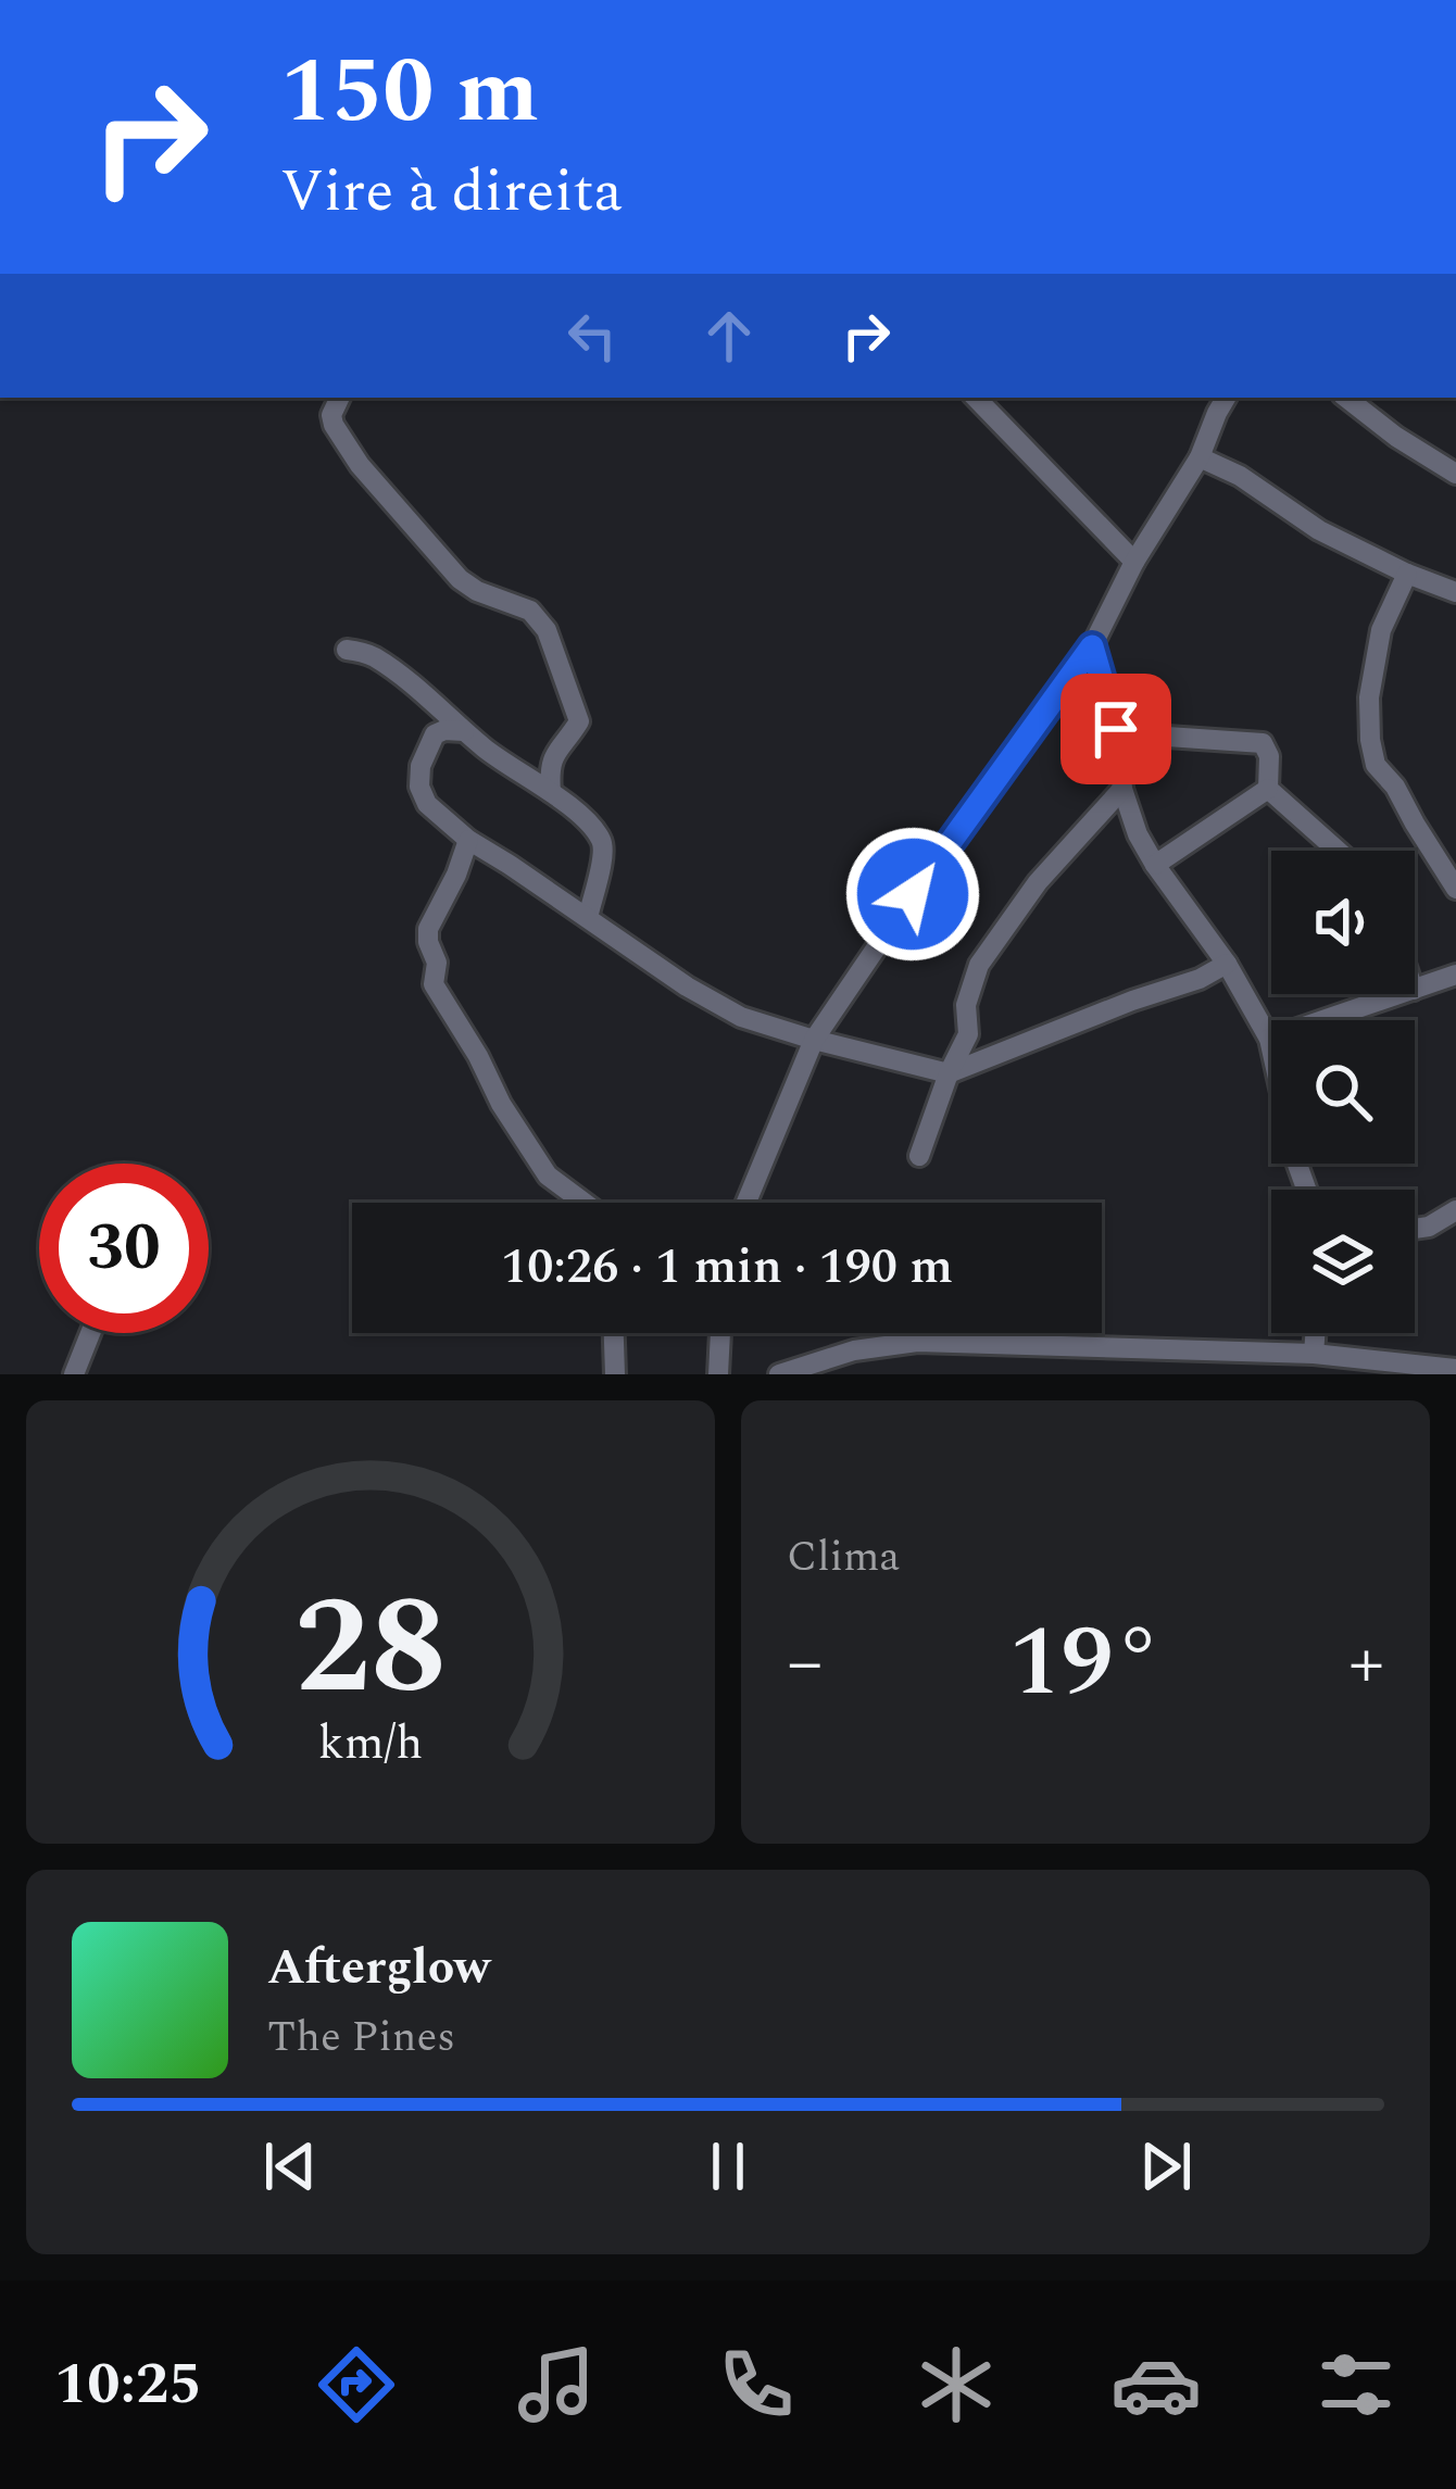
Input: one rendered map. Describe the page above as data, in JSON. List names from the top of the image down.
{
  "page": {
    "turn": ["150 m", "Vire à direita"],
    "limit": "30",
    "trip": "10:26 · 1 min · 190 m",
    "tile": "Clima",
    "heat": ["−", "19°", "+"],
    "song": ["Afterglow", "The Pines"],
    "tabs": "10:25",
    "gauge": ["28", "km/h"]
  }
}
